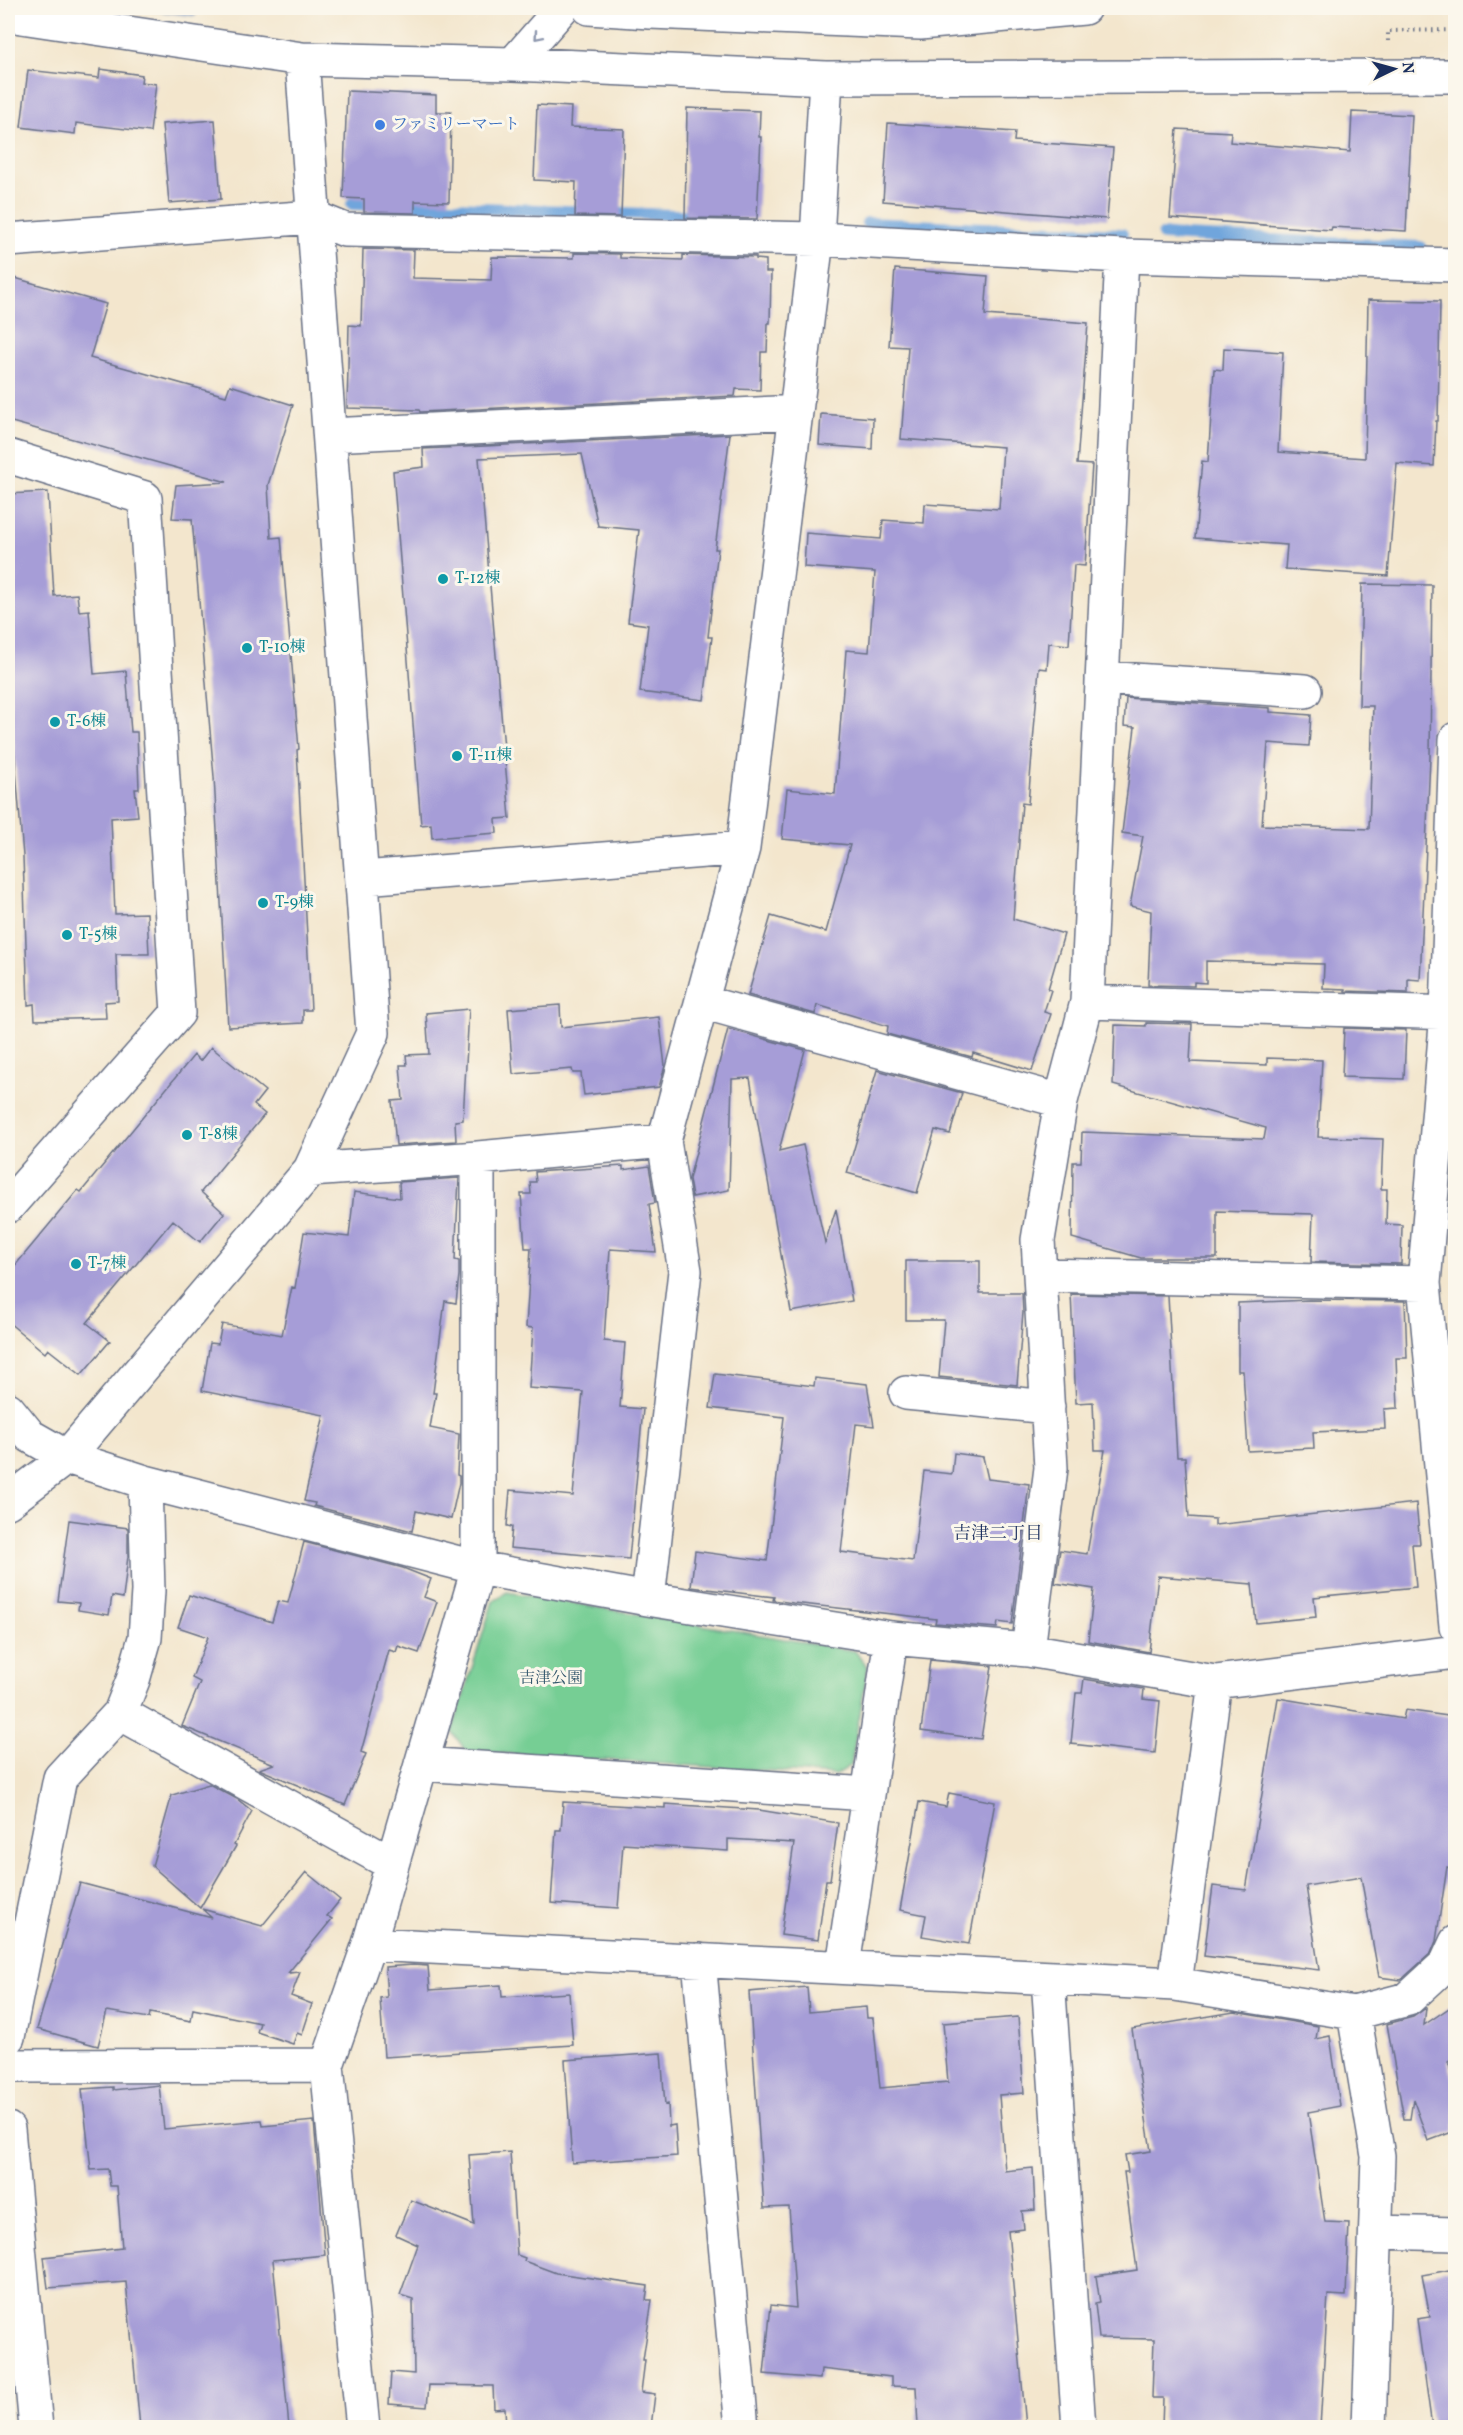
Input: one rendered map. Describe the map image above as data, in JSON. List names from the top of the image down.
{
  "districts": ["吉津二丁目"],
  "parks": ["吉津公園"],
  "places": [
    "ファミリーマート",
    "T-12棟",
    "T-10棟",
    "T-6棟",
    "T-11棟",
    "T-9棟",
    "T-5棟",
    "T-8棟",
    "T-7棟"
  ],
  "north": "right"
}
